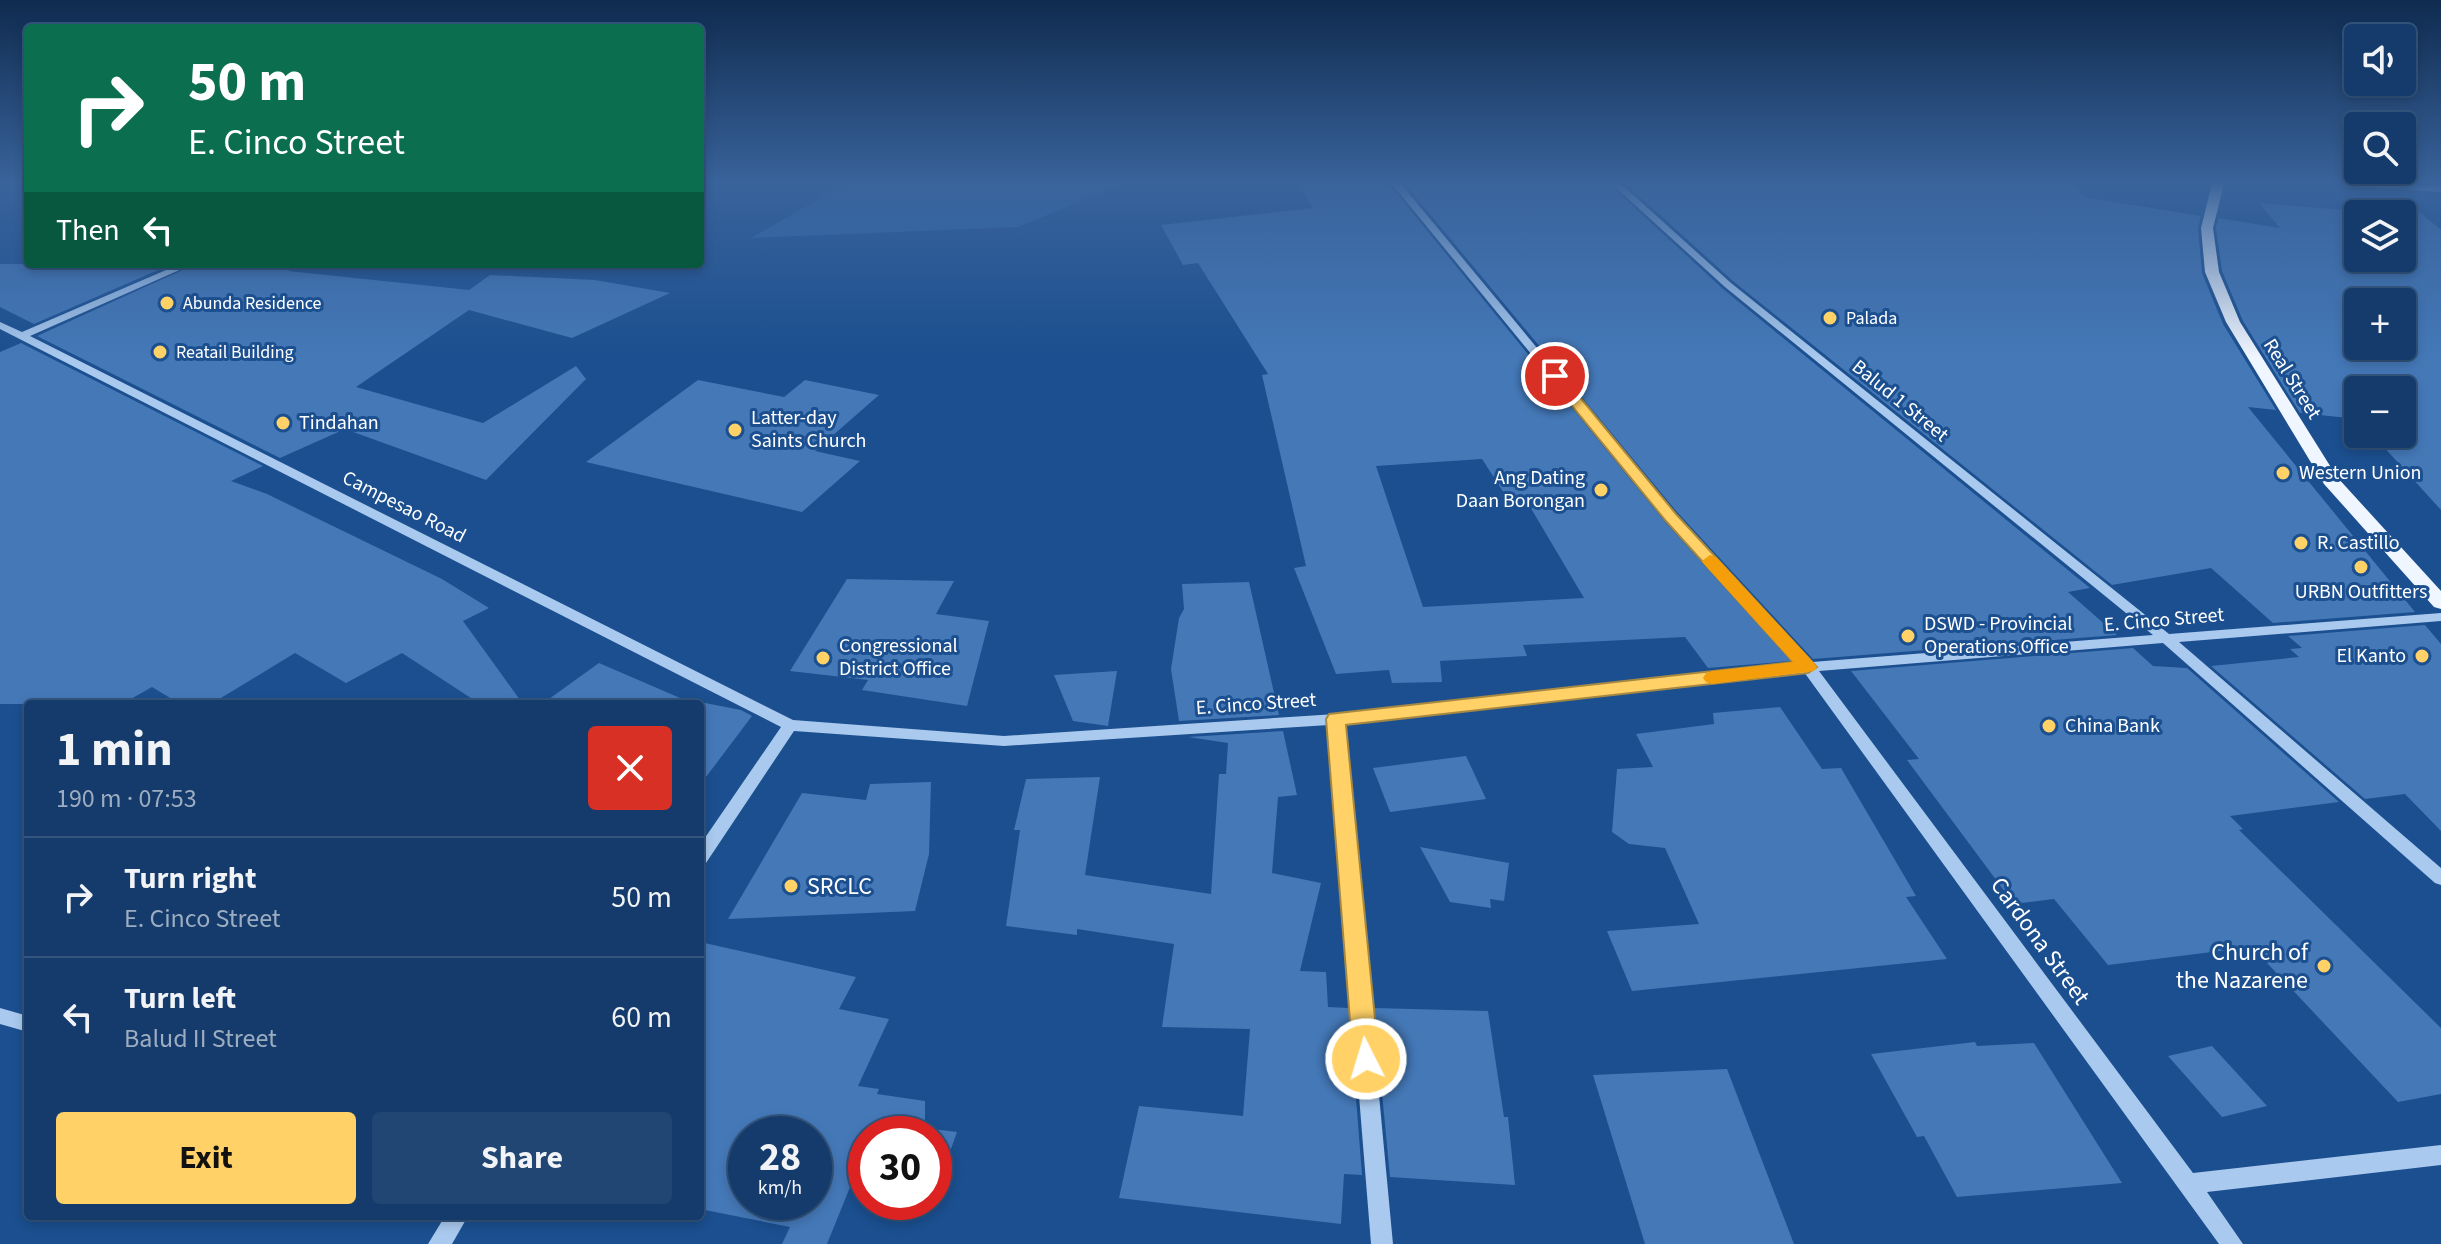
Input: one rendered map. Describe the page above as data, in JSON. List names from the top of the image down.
{
  "streets": {
    "main road": ["Real Street"],
    "street": [
      "Balud 1 Street",
      "Campesao Road",
      "E. Cinco Street",
      "Cardona Street"
    ]
  },
  "crossings": [
    ["Balud 1 Street", "E. Cinco Street"],
    ["Campesao Road", "E. Cinco Street"],
    ["E. Cinco Street", "Cardona Street"]
  ],
  "places": [
    "Abunda Residence",
    "Palada",
    "Reatail Building",
    "Tindahan",
    "Latter-day Saints Church",
    "Western Union",
    "Ang Dating Daan Borongan",
    "R. Castillo",
    "URBN Outfitters",
    "DSWD - Provincial Operations Office",
    "El Kanto",
    "Congressional District Office",
    "China Bank",
    "SRCLC",
    "Church of the Nazarene"
  ],
  "page": {
    "map_buttons": ["+", "−"],
    "turn": ["50 m", "E. Cinco Street"],
    "then": "Then",
    "heading": ["1 min", "190 m · 07:53"],
    "list": [
      {
        "name": "Turn right",
        "note": "E. Cinco Street",
        "value": "50 m"
      },
      {
        "name": "Turn left",
        "note": "Balud II Street",
        "value": "60 m"
      }
    ],
    "buttons": ["Exit", "Share"],
    "speed": "28 km/h",
    "limit": "30"
  }
}
